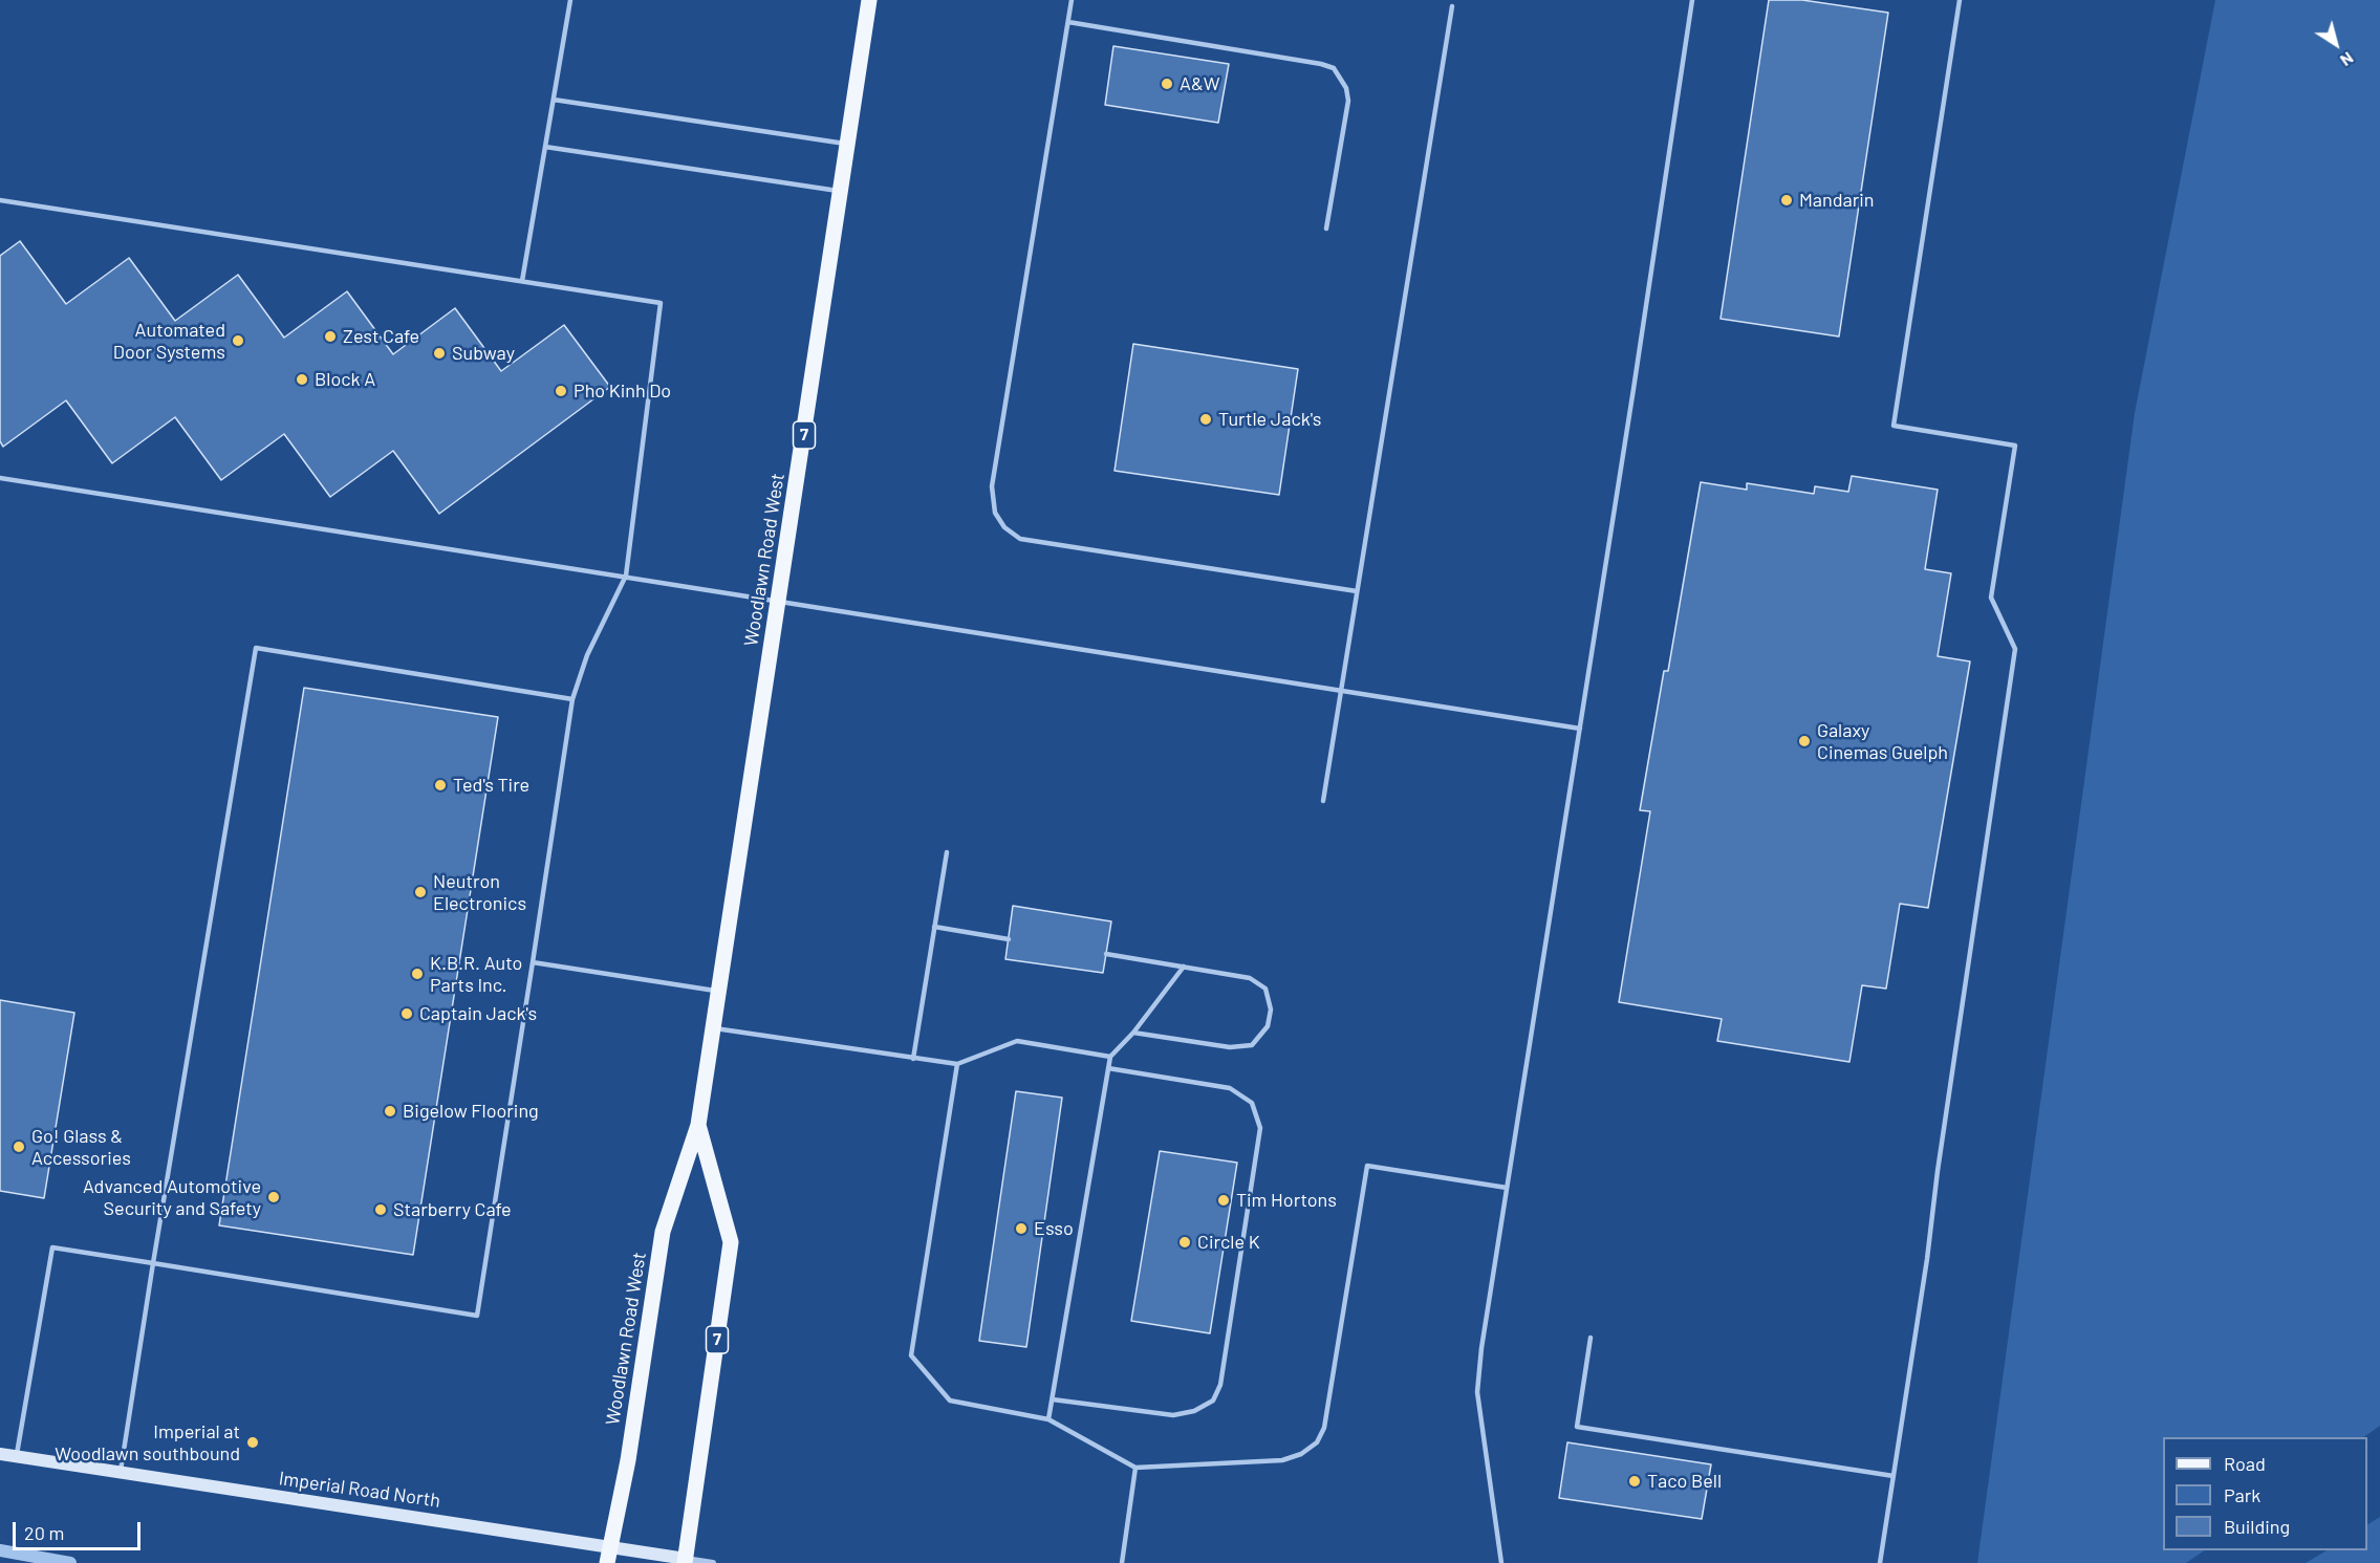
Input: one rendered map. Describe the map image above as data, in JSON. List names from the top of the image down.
{
  "streets": {
    "main road": ["7", "Woodlawn Road West"],
    "street": ["Imperial Road North"]
  },
  "crossings": [
    ["Woodlawn Road West", "Imperial Road North"]
  ],
  "places": [
    "A&W",
    "Mandarin",
    "Zest Cafe",
    "Automated Door Systems",
    "Subway",
    "Block A",
    "Pho Kinh Do",
    "Turtle Jack's",
    "Galaxy Cinemas Guelph",
    "Ted's Tire",
    "Neutron Electronics",
    "K.B.R. Auto Parts Inc.",
    "Captain Jack's",
    "Bigelow Flooring",
    "Go! Glass & Accessories",
    "Advanced Automotive Security and Safety",
    "Tim Hortons",
    "Starberry Cafe",
    "Esso",
    "Circle K",
    "Imperial at Woodlawn southbound",
    "Taco Bell"
  ],
  "legend": ["Road", "Park", "Building"],
  "scale_bar": "20 m",
  "north": "bottom right"
}
